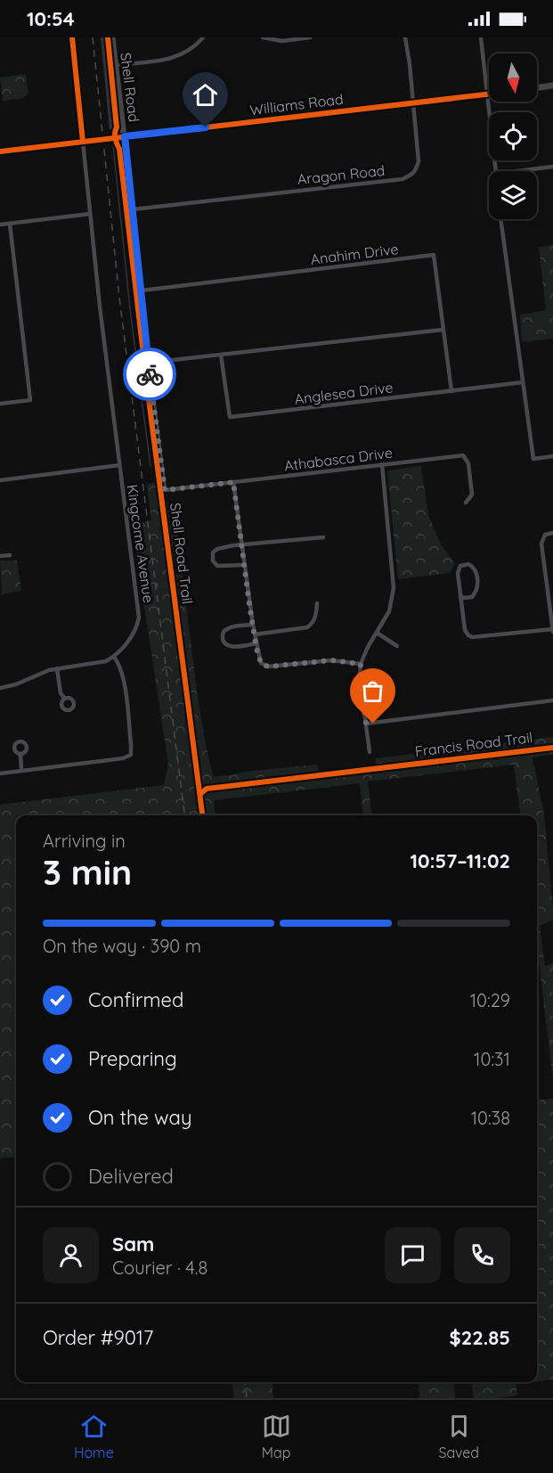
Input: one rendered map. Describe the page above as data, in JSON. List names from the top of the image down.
{
  "streets": {
    "street": [
      "Shell Road",
      "Williams Road",
      "Aragon Road",
      "Anahim Drive",
      "Anglesea Drive",
      "Athabasca Drive",
      "Kingcome Avenue"
    ],
    "cycle path": ["Shell Road Trail", "Francis Road Trail"]
  },
  "crossings": [
    ["Shell Road", "Williams Road"],
    ["Shell Road", "Aragon Road"],
    ["Shell Road", "Anahim Drive"],
    ["Shell Road", "Athabasca Drive"],
    ["Williams Road", "Aragon Road"],
    ["Anahim Drive", "Anglesea Drive"]
  ],
  "north": "bottom",
  "page": {
    "status": "10:54",
    "heading": ["3 min", "Arriving in", "10:57–11:02"],
    "panel": [
      "Sam",
      "Courier · 4.8",
      "Order #9017",
      "$22.85"
    ],
    "bar": "On the way · 390 m",
    "list": [
      ["Confirmed", "10:29"],
      ["Preparing", "10:31"],
      ["On the way", "10:38"],
      "Delivered"
    ],
    "tabs": ["Home", "Map", "Saved"]
  }
}
